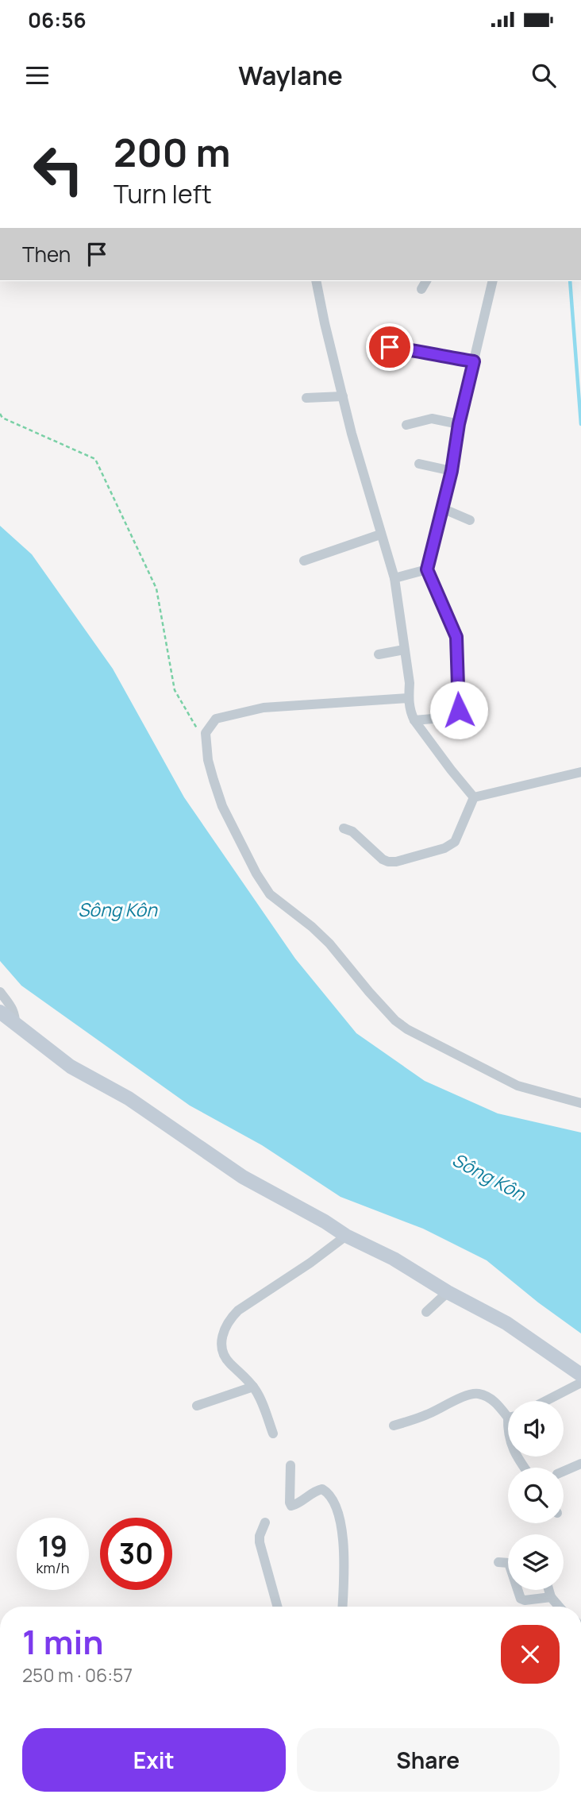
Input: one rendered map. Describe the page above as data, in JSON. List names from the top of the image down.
{
  "water": ["Sông Kôn"],
  "page": {
    "status": "06:56",
    "header": "Waylane",
    "turn": ["200 m", "Turn left"],
    "then": "Then",
    "speed": "19 km/h",
    "limit": "30",
    "heading": ["1 min", "250 m · 06:57"],
    "buttons": ["Exit", "Share"]
  }
}
